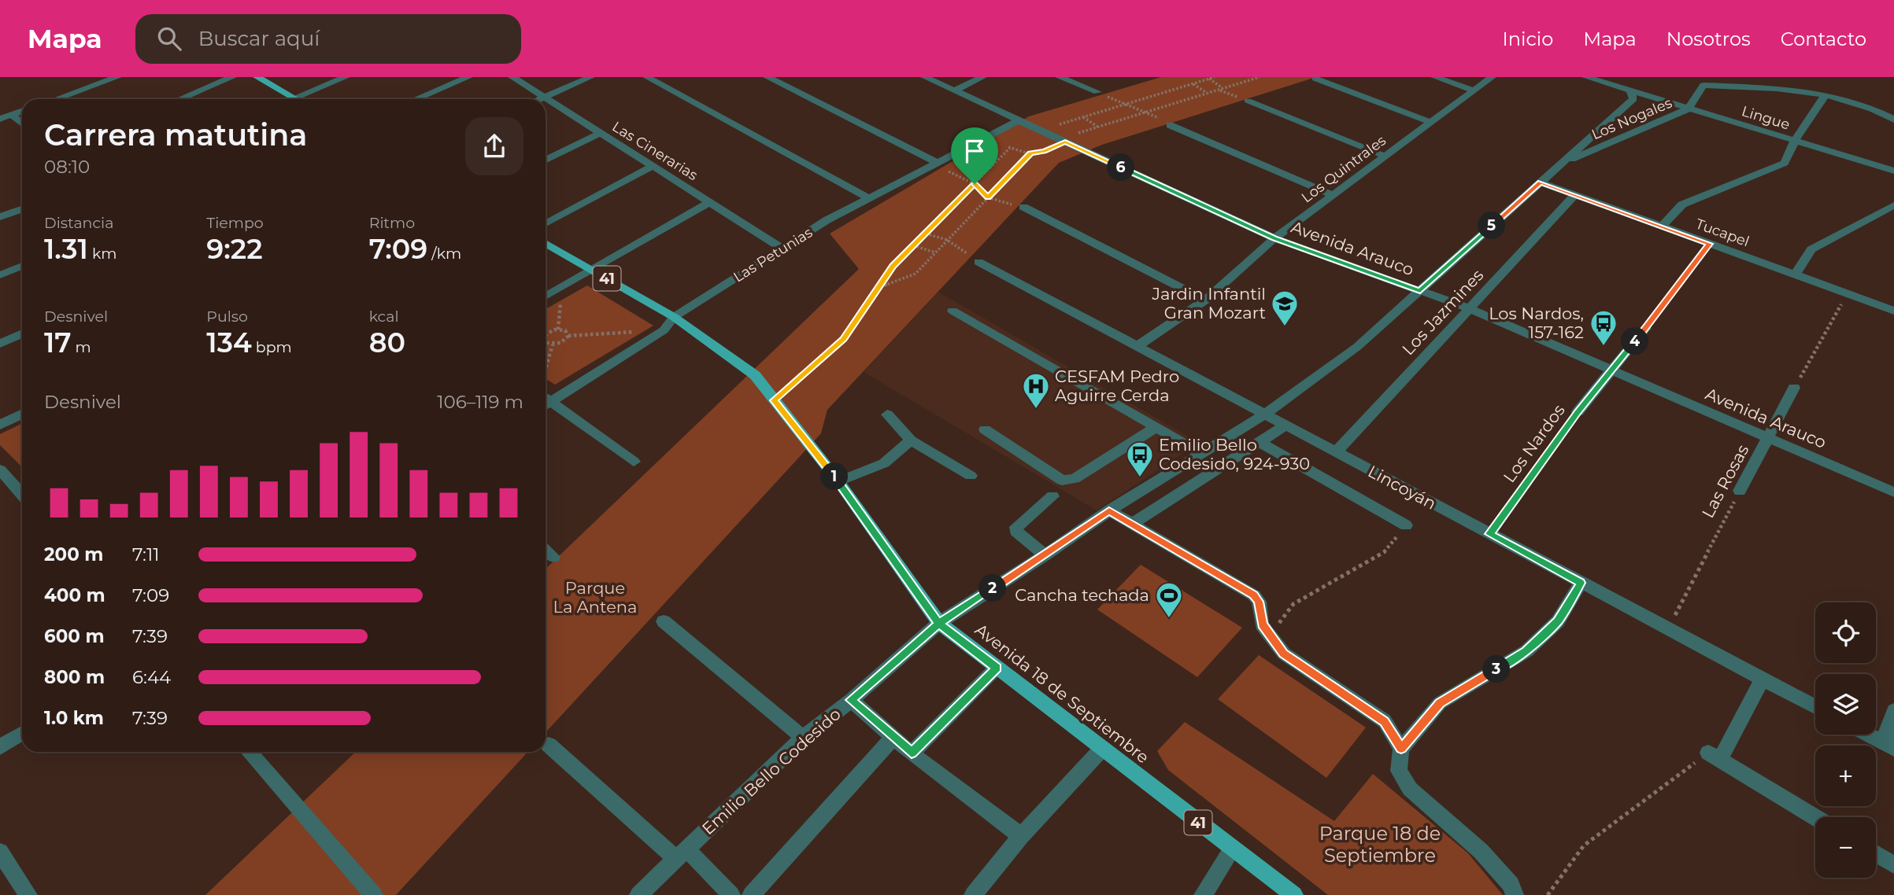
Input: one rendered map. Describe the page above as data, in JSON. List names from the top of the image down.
{
  "streets": {
    "main road": ["41", "Avenida 18 de Septiembre"],
    "street": [
      "Lingue",
      "Los Nogales",
      "Las Cinerarias",
      "Los Quintrales",
      "Tucapel",
      "Avenida Arauco",
      "Las Petunias",
      "Los Jazmines",
      "Los Nardos",
      "Las Rosas",
      "Lincoyán",
      "Emilio Bello Codesido"
    ]
  },
  "crossings": [
    ["Lingue", "Los Nogales"],
    ["Los Nogales", "Tucapel"],
    ["Los Nogales", "Avenida Arauco"],
    ["Los Nogales", "Emilio Bello Codesido"],
    ["Las Cinerarias", "Las Petunias"],
    ["Los Quintrales", "Avenida Arauco"],
    ["Los Quintrales", "Lincoyán"],
    ["Tucapel", "Los Jazmines"],
    ["Avenida Arauco", "Las Petunias"],
    ["Avenida Arauco", "Los Jazmines"],
    ["Avenida Arauco", "Los Nardos"],
    ["Avenida Arauco", "Las Rosas"],
    ["Avenida Arauco", "Emilio Bello Codesido"],
    ["Las Petunias", "Avenida 18 de Septiembre"],
    ["Los Jazmines", "Lincoyán"],
    ["Los Nardos", "Lincoyán"],
    ["Las Rosas", "Lincoyán"],
    ["Lincoyán", "Emilio Bello Codesido"],
    ["Avenida 18 de Septiembre", "Emilio Bello Codesido"]
  ],
  "parks": ["Parque La Antena", "Parque 18 de Septiembre"],
  "places": {
    "school or university": ["Jardin Infantil Gran Mozart"],
    "bus stop": ["Los Nardos, 157-162", "Emilio Bello Codesido, 924-930"],
    "hospital": ["CESFAM Pedro Aguirre Cerda"],
    "sports": ["Cancha techada"]
  },
  "page": {
    "header": "Mapa",
    "search": "Buscar aquí",
    "nav": [
      "Inicio",
      "Mapa",
      "Nosotros",
      "Contacto"
    ],
    "heading": ["Carrera matutina", "08:10"],
    "pins": [
      "6",
      "5",
      "4",
      "1",
      "2",
      "3"
    ],
    "stats": [
      ["Distancia", "1.31 km"],
      ["Tiempo", "9:22"],
      ["Ritmo", "7:09 /km"],
      ["Desnivel", "17 m"],
      ["Pulso", "134 bpm"],
      ["kcal", "80"]
    ],
    "chart": ["Desnivel", "106–119 m"],
    "list": [
      {
        "name": "200 m",
        "note": "7:11"
      },
      {
        "name": "400 m",
        "note": "7:09"
      },
      {
        "name": "600 m",
        "note": "7:39"
      },
      {
        "name": "800 m",
        "note": "6:44"
      },
      {
        "name": "1.0 km",
        "note": "7:39"
      }
    ],
    "map_buttons": ["+", "−"]
  }
}
